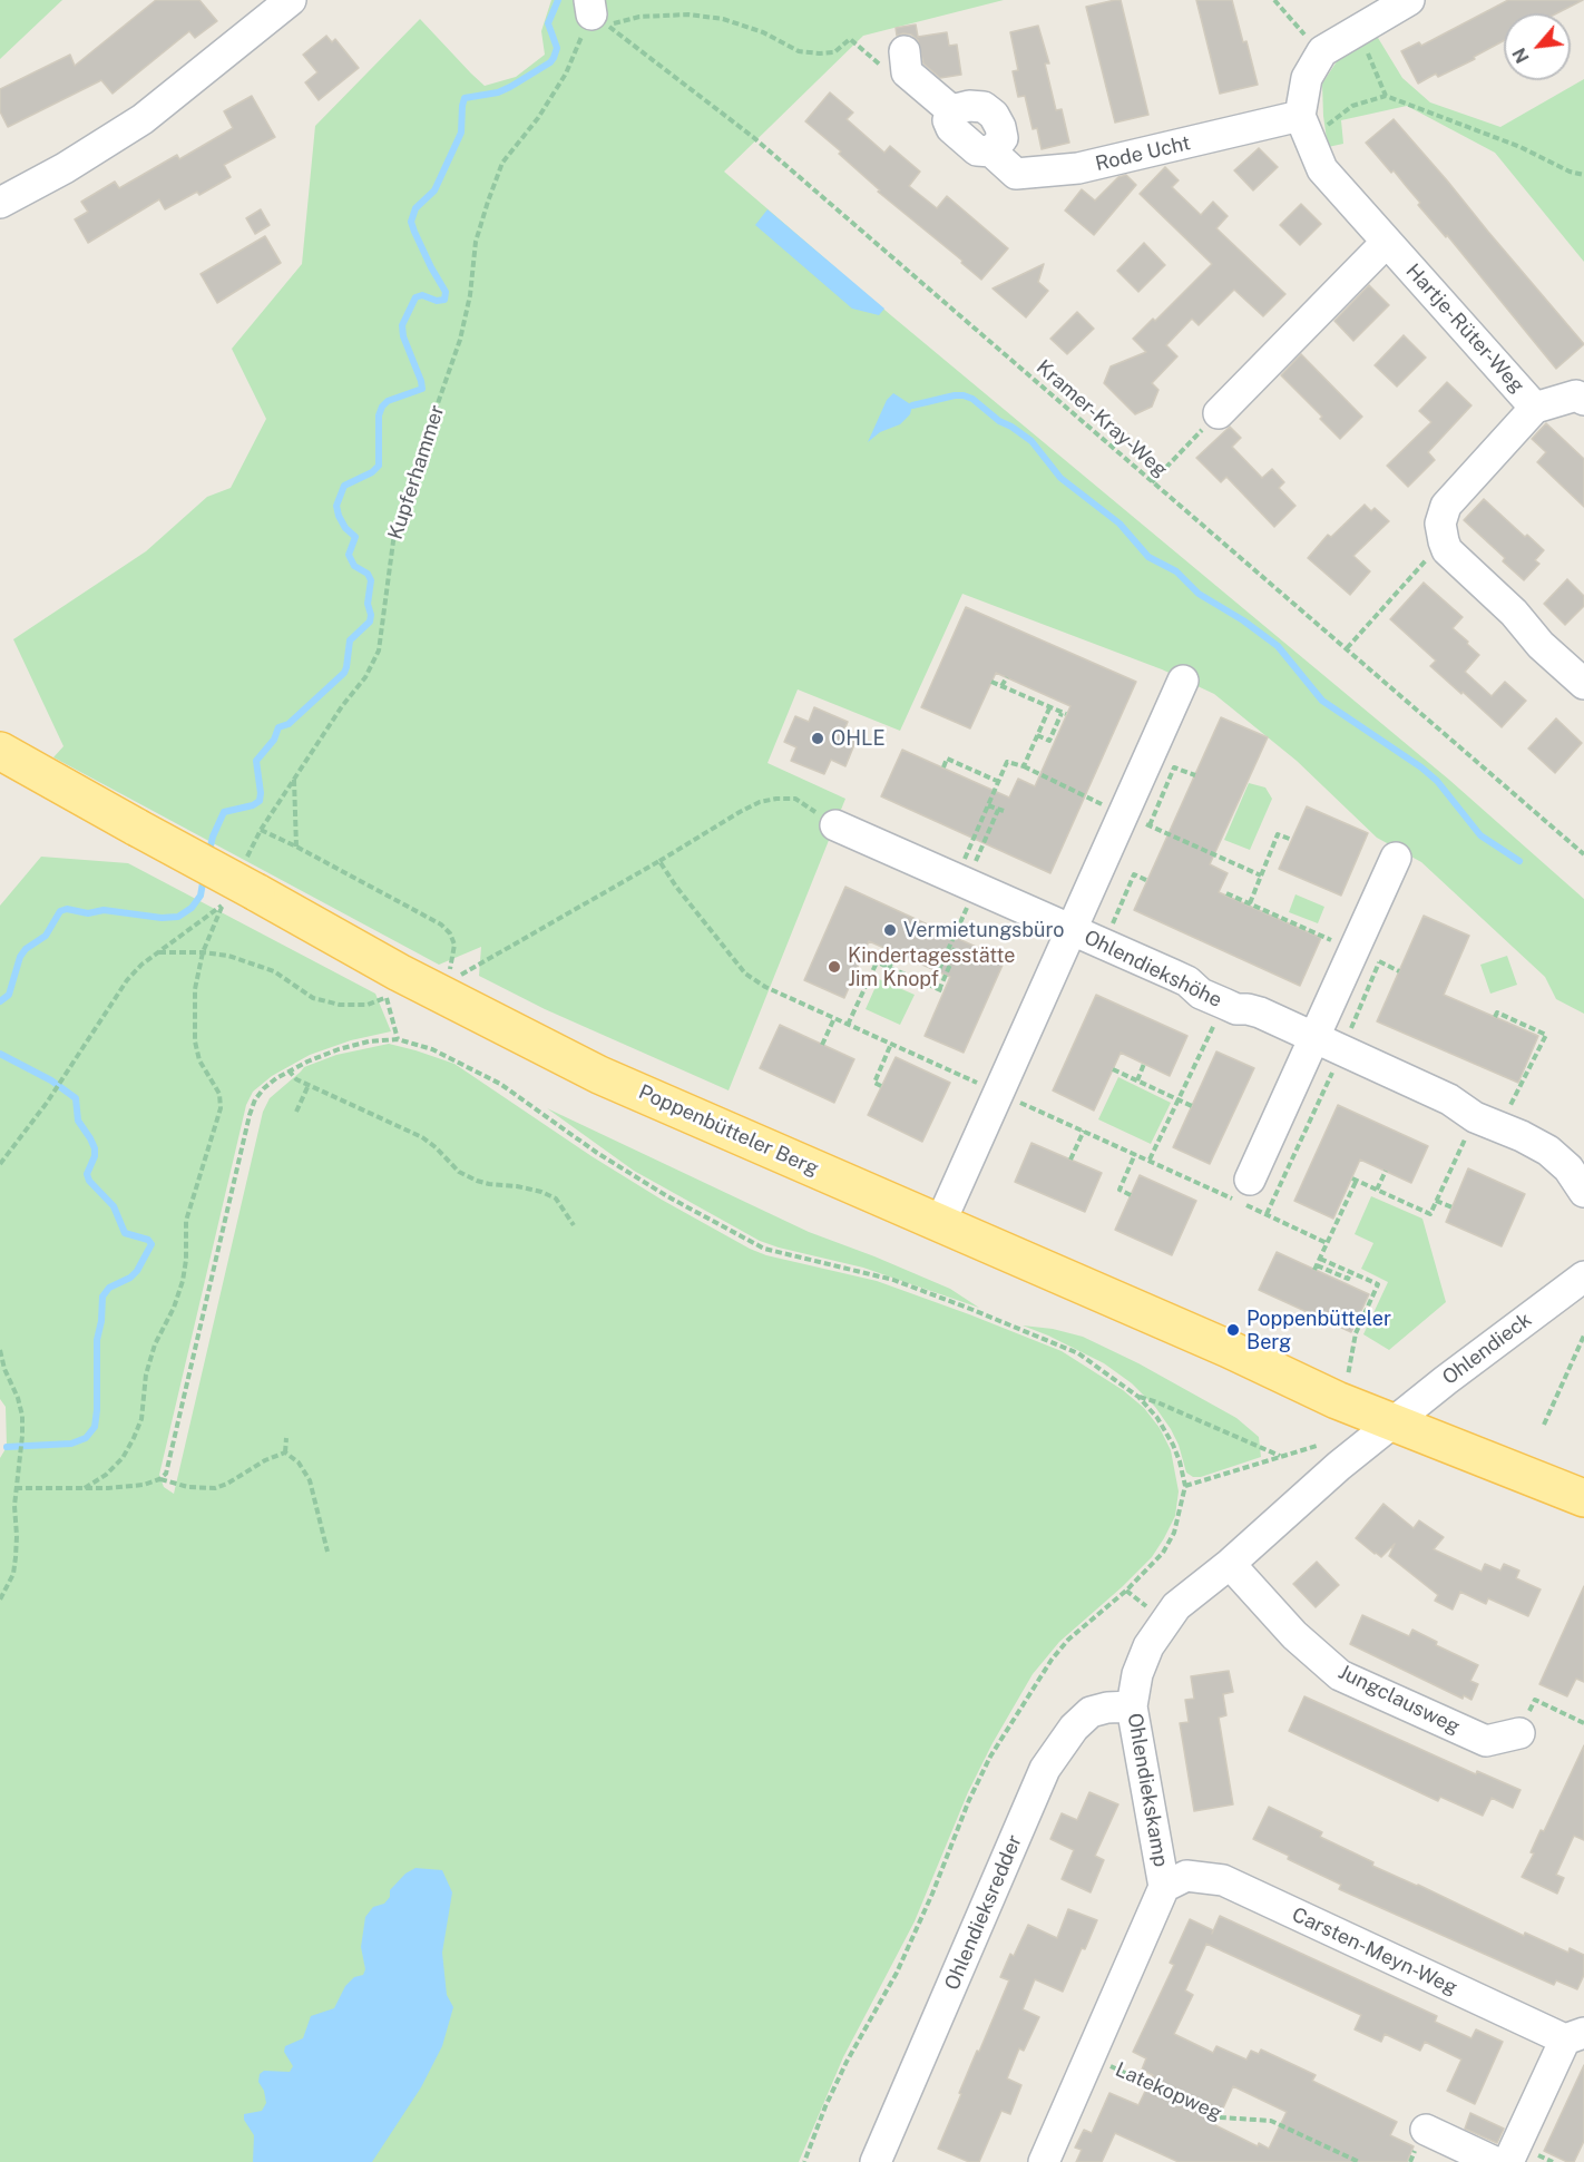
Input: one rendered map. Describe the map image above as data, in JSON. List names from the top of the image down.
{
  "streets": {
    "main road": ["Poppenbütteler Berg"],
    "street": [
      "Rode Ucht",
      "Hartje-Rüter-Weg",
      "Ohlendiekshöhe",
      "Ohlendieck",
      "Jungclausweg",
      "Ohlendiekskamp",
      "Ohlendieksredder",
      "Carsten-Meyn-Weg"
    ],
    "path": ["Kramer-Kray-Weg", "Kupferhammer", "Latekopweg"]
  },
  "crossings": [
    ["Rode Ucht", "Hartje-Rüter-Weg"],
    ["Kramer-Kray-Weg", "Kupferhammer"],
    ["Kupferhammer", "Poppenbütteler Berg"],
    ["Ohlendiekshöhe", "Poppenbütteler Berg"],
    ["Poppenbütteler Berg", "Ohlendieck"],
    ["Poppenbütteler Berg", "Ohlendiekskamp"],
    ["Ohlendieck", "Ohlendiekskamp"],
    ["Jungclausweg", "Ohlendiekskamp"],
    ["Ohlendiekskamp", "Ohlendieksredder"],
    ["Ohlendiekskamp", "Carsten-Meyn-Weg"],
    ["Ohlendiekskamp", "Latekopweg"]
  ],
  "places": [
    "OHLE",
    "Vermietungsbüro",
    "Kindertagesstätte Jim Knopf",
    "Poppenbütteler Berg"
  ],
  "north": "bottom left"
}
